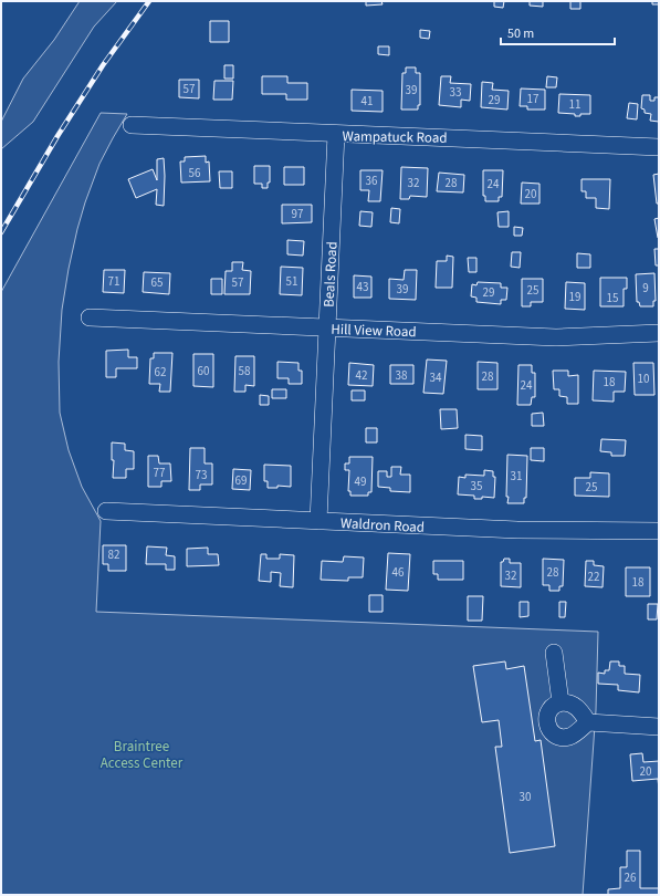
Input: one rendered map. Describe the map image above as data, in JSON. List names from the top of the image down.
{
  "streets": {
    "street": [
      "Wampatuck Road",
      "Beals Road",
      "Hill View Road",
      "Waldron Road"
    ]
  },
  "crossings": [
    ["Wampatuck Road", "Beals Road"],
    ["Beals Road", "Hill View Road"],
    ["Beals Road", "Waldron Road"]
  ],
  "parks": ["Braintree Access Center"],
  "house_numbers": [
    "57",
    "39",
    "33",
    "17",
    "29",
    "41",
    "11",
    "56",
    "36",
    "32",
    "28",
    "24",
    "20",
    "97",
    "71",
    "51",
    "65",
    "57",
    "43",
    "9",
    "39",
    "25",
    "29",
    "19",
    "15",
    "60",
    "58",
    "62",
    "42",
    "38",
    "28",
    "34",
    "10",
    "18",
    "24",
    "77",
    "73",
    "31",
    "69",
    "49",
    "35",
    "25",
    "82",
    "46",
    "28",
    "32",
    "22",
    "18",
    "20",
    "30",
    "26"
  ],
  "scale_bar": "50 m"
}
